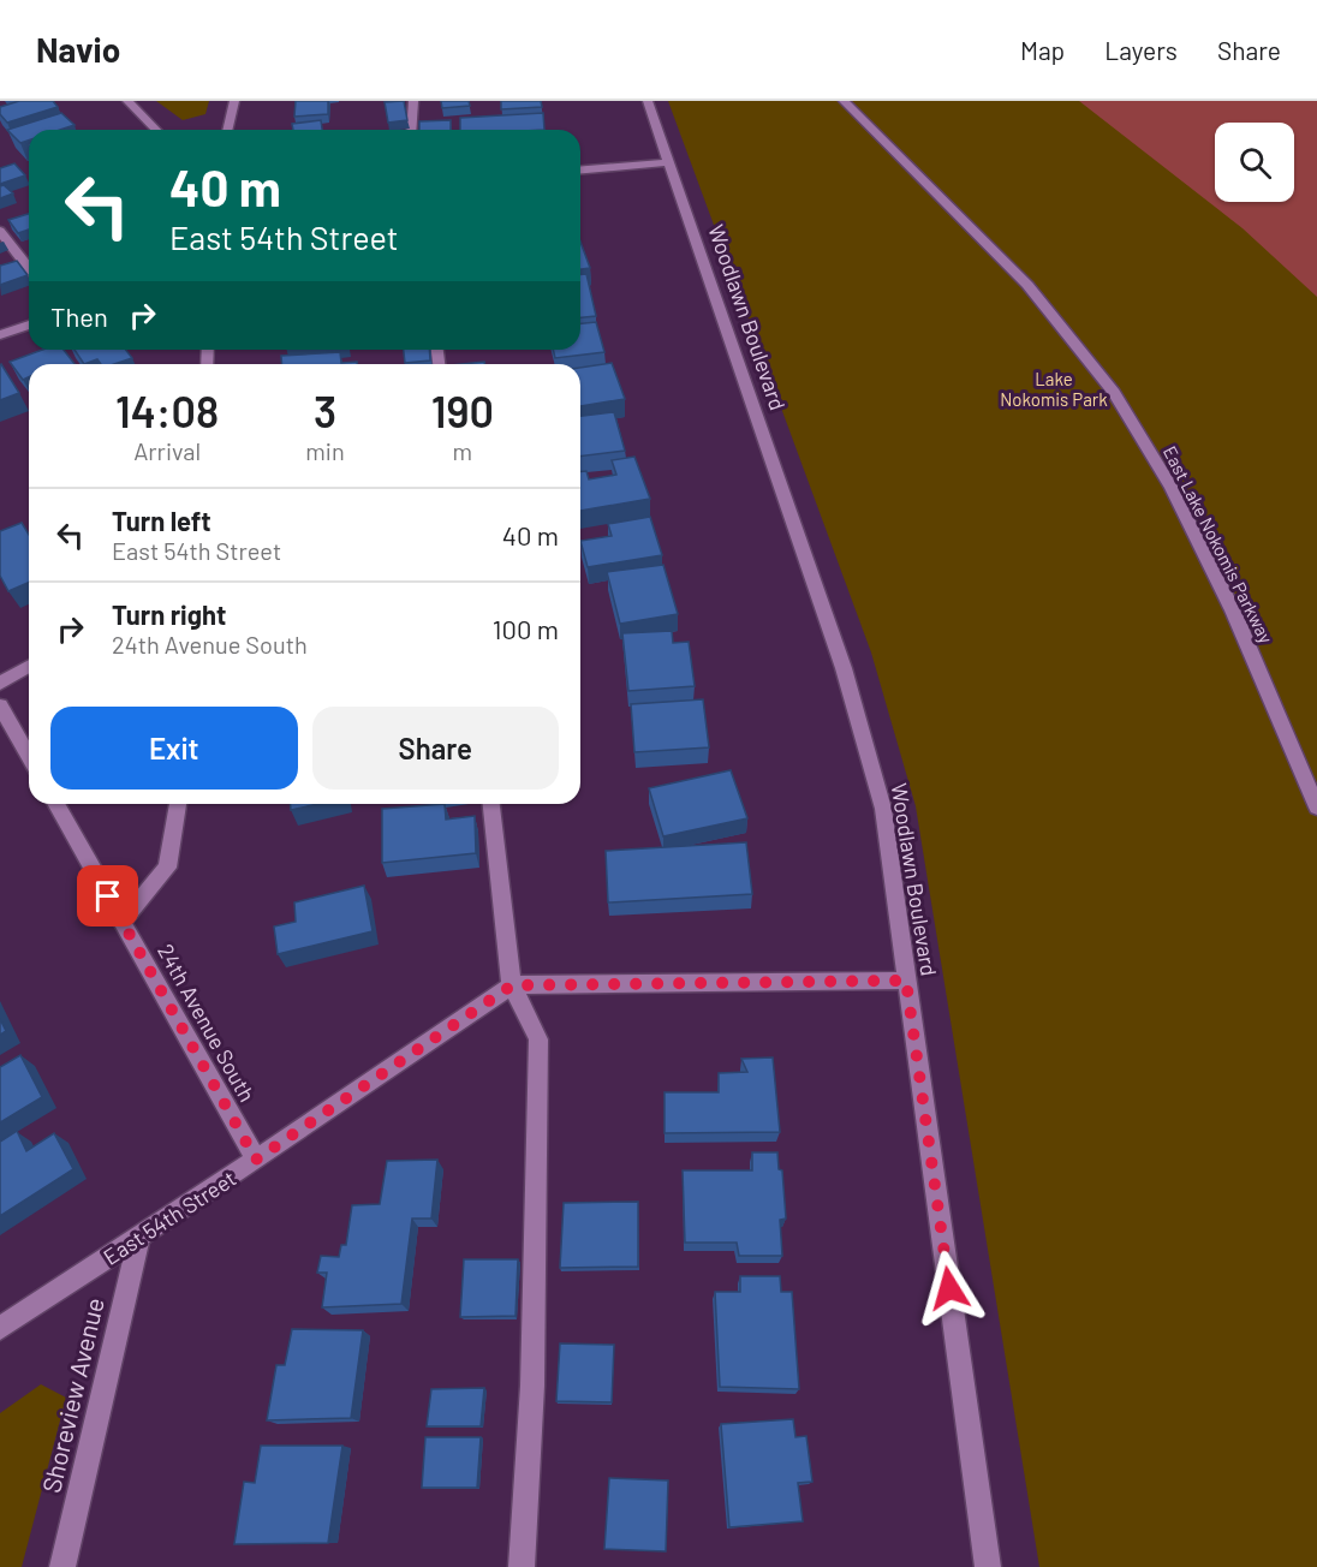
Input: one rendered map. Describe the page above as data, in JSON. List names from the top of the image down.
{
  "streets": {
    "street": [
      "Woodlawn Boulevard",
      "East Lake Nokomis Parkway",
      "24th Avenue South",
      "East 54th Street",
      "Shoreview Avenue"
    ]
  },
  "crossings": [
    ["24th Avenue South", "East 54th Street"],
    ["East 54th Street", "Shoreview Avenue"]
  ],
  "parks": ["Lake Nokomis Park"],
  "page": {
    "header": "Navio",
    "nav": ["Map", "Layers", "Share"],
    "turn": ["40 m", "East 54th Street"],
    "then": "Then",
    "eta": [
      "14:08",
      "Arrival",
      "3",
      "min",
      "190",
      "m"
    ],
    "list": [
      {
        "name": "Turn left",
        "note": "East 54th Street",
        "value": "40 m"
      },
      {
        "name": "Turn right",
        "note": "24th Avenue South",
        "value": "100 m"
      }
    ],
    "buttons": ["Exit", "Share"]
  }
}
